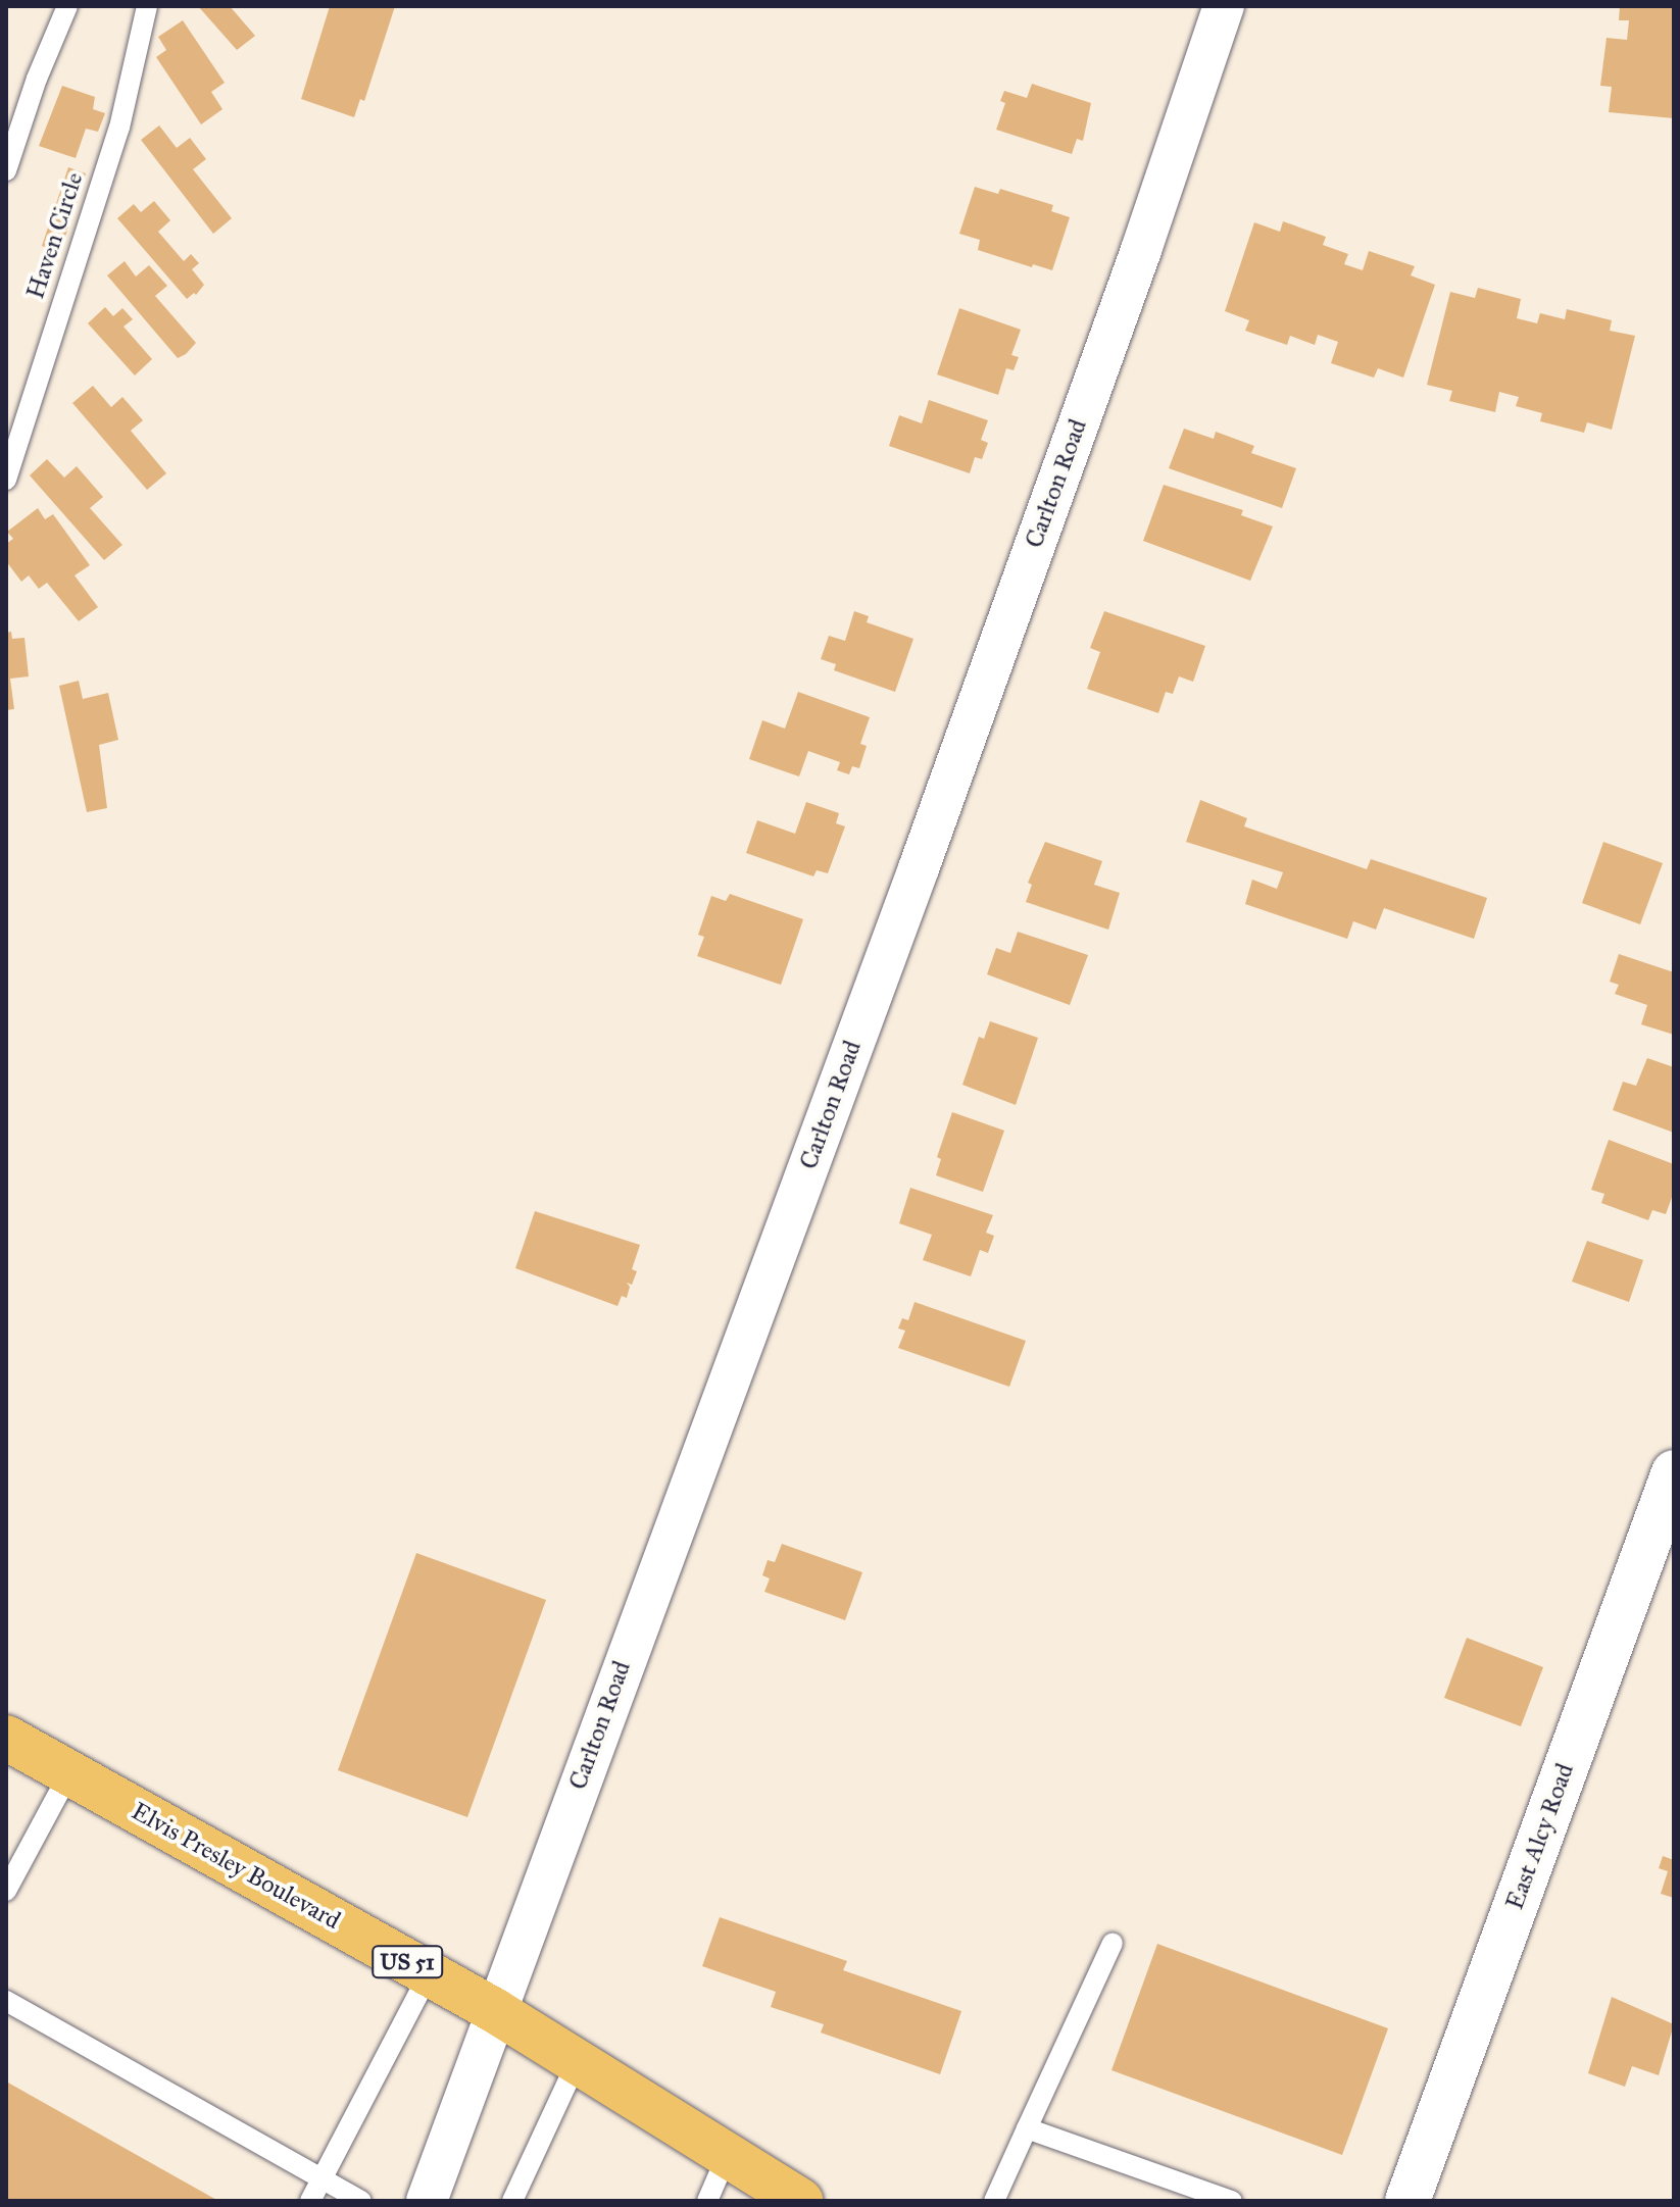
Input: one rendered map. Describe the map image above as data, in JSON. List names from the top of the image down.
{
  "streets": {
    "main road": ["Elvis Presley Boulevard", "US 51"],
    "street": ["Carlton Road", "East Alcy Road"],
    "lane": ["Haven Circle"]
  },
  "crossings": [
    ["Carlton Road", "Elvis Presley Boulevard"]
  ]
}
